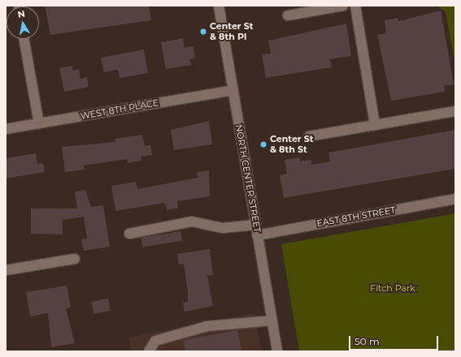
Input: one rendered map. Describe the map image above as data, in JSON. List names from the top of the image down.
{
  "streets": {
    "street": ["WEST 8TH PLACE", "NORTH CENTER STREET", "EAST 8TH STREET"]
  },
  "crossings": [
    ["WEST 8TH PLACE", "NORTH CENTER STREET"],
    ["NORTH CENTER STREET", "EAST 8TH STREET"]
  ],
  "parks": ["Fitch Park"],
  "places": ["Center St & 8th Pl", "Center St & 8th St"],
  "scale_bar": "50 m",
  "north": "top"
}
